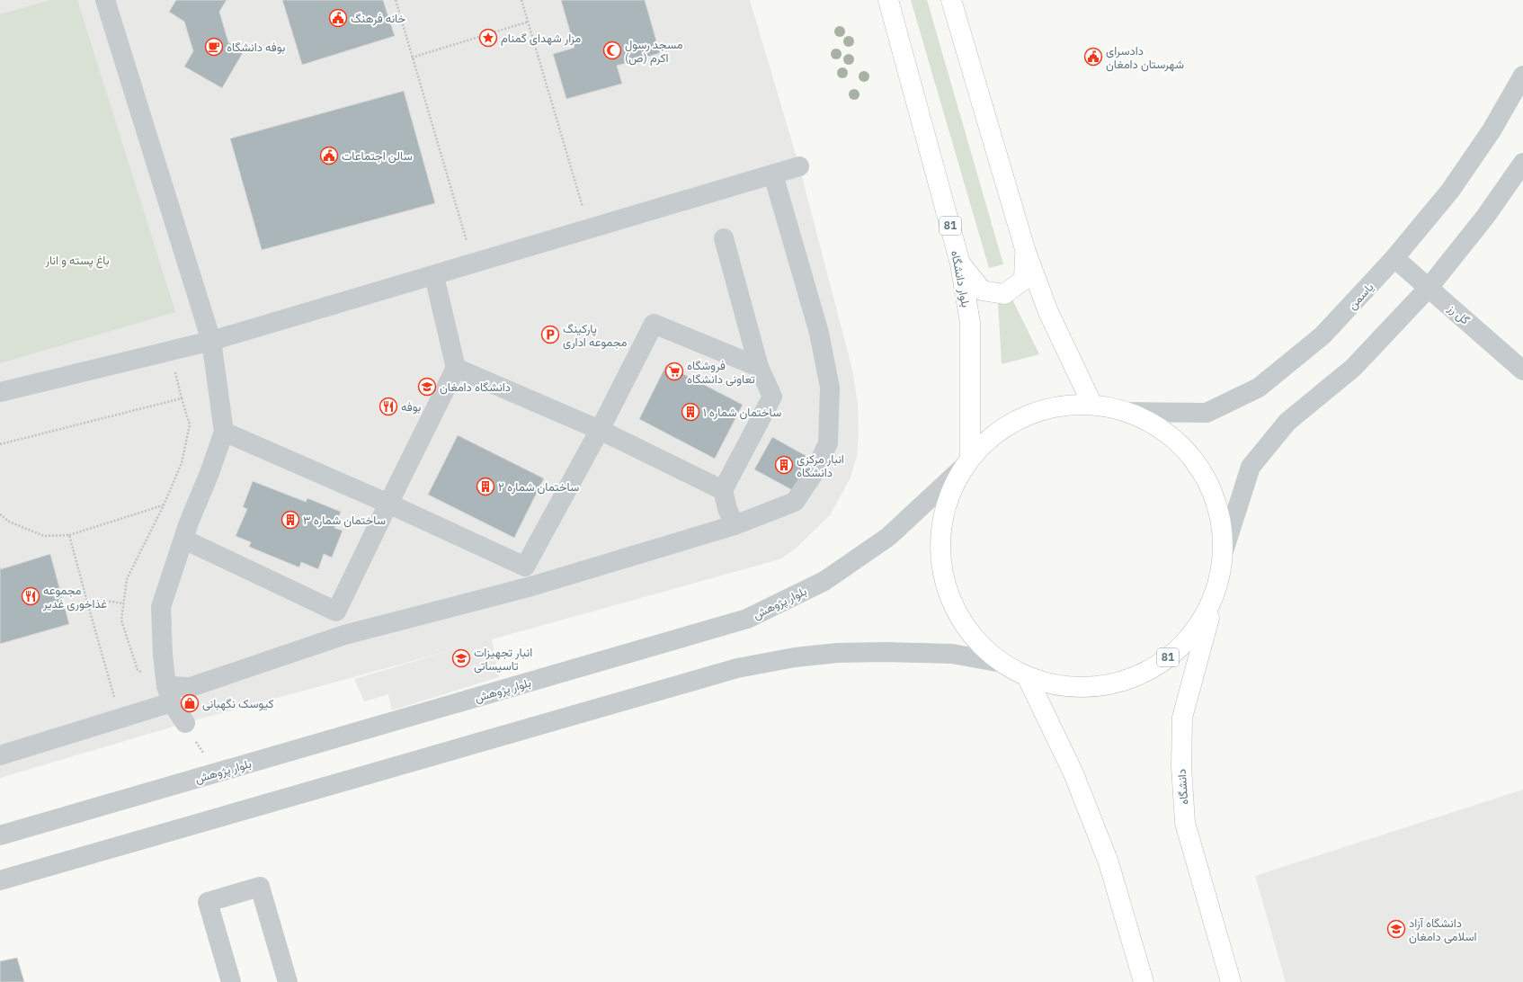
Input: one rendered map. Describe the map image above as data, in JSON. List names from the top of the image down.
{
  "streets": {
    "main road": ["81", "بلوار دانشگاه", "دانشگاه"],
    "street": ["یاسمن", "گل رز", "بلوار پژوهش"]
  },
  "crossings": [
    ["81", "بلوار دانشگاه"],
    ["81", "یاسمن"],
    ["81", "بلوار پژوهش"],
    ["81", "دانشگاه"],
    ["بلوار دانشگاه", "بلوار پژوهش"],
    ["یاسمن", "گل رز"]
  ],
  "parks": ["باغ پسته و انار"],
  "places": {
    "public building": ["خانه فرهنگ", "دادسرای شهرستان دامغان", "سالن اجتماعات"],
    "place": ["مزار شهدای گمنام"],
    "cafe": ["بوفه دانشگاه"],
    "mosque": ["مسجد رسول اکرم (ص)"],
    "parking": ["پارکینگ مجموعه اداری"],
    "supermarket": ["فروشگاه تعاونی دانشگاه"],
    "school or university": ["دانشگاه دامغان", "انبار تجهیزات تاسیساتی", "دانشگاه آزاد اسلامی دامغان"],
    "restaurant": ["بوفه", "مجموعه غذاخوری غدیر"],
    "building": [
      "ساختمان شماره ۱",
      "انبار مرکزی دانشگاه",
      "ساختمان شماره ۲",
      "ساختمان شماره ۳"
    ],
    "shop": ["کیوسک نگهبانی"]
  }
}
